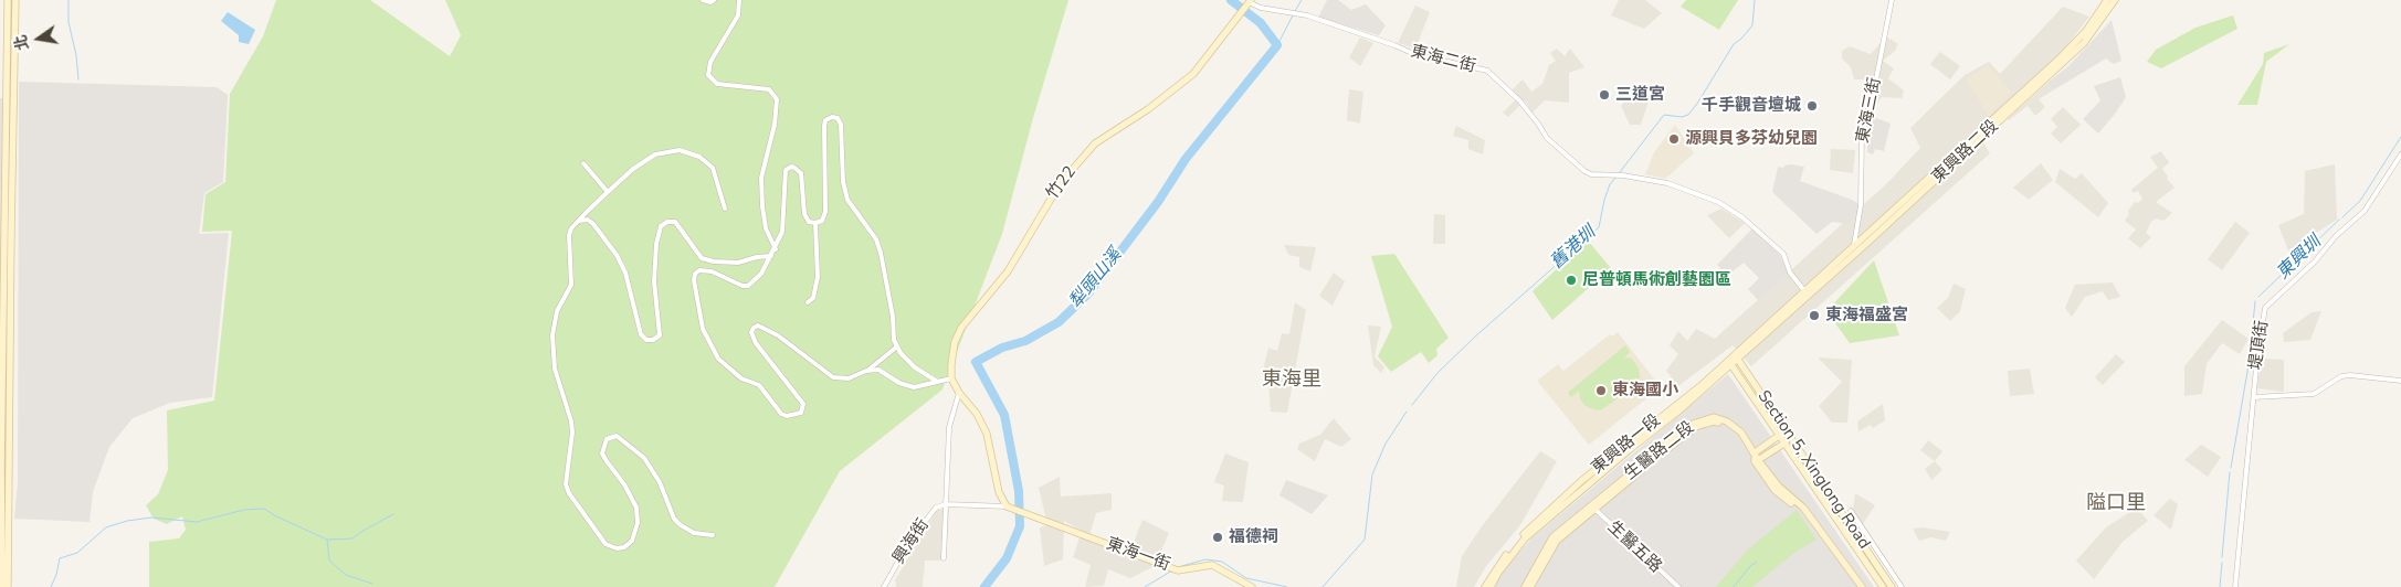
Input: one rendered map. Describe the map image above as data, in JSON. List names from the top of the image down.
{
  "streets": {
    "main road": [
      "東興路二段",
      "竹22",
      "東興路一段",
      "生醫路二段",
      "Section 5, Xinglong Road",
      "東海一街"
    ],
    "street": [
      "東海二街",
      "東海三街",
      "堤頂街",
      "興海街",
      "生醫五路"
    ]
  },
  "crossings": [
    ["東海二街", "東興路二段"],
    ["東海二街", "竹22"],
    ["東海二街", "東興路一段"],
    ["東海三街", "東興路二段"],
    ["東興路二段", "東興路一段"],
    ["東興路一段", "Section 5, Xinglong Road"],
    ["生醫路二段", "生醫五路"]
  ],
  "districts": ["東海里", "隘口里"],
  "water": ["舊港圳", "東興圳", "犁頭山溪"],
  "places": [
    "三道宮",
    "千手觀音壇城",
    "源興貝多芬幼兒園",
    "尼普頓馬術創藝園區",
    "東海福盛宮",
    "東海國小",
    "福德祠"
  ],
  "north": "left"
}
